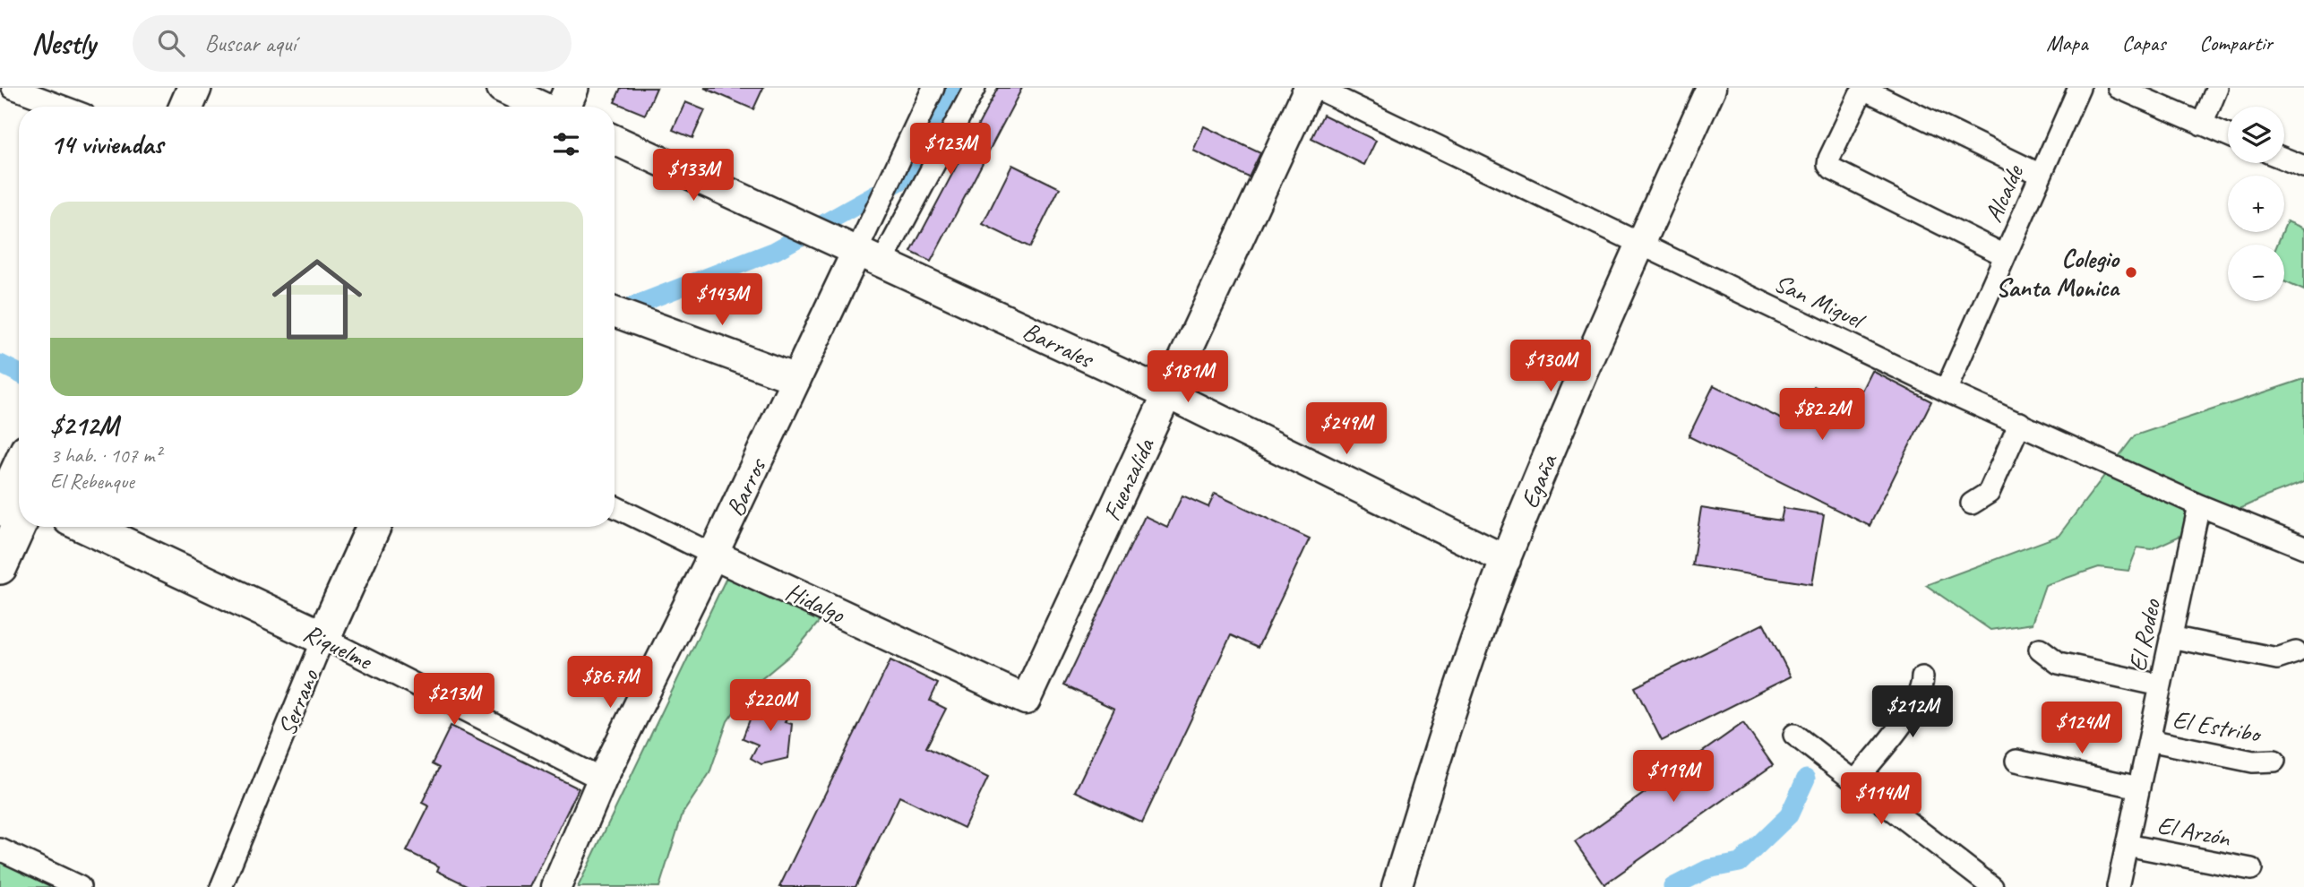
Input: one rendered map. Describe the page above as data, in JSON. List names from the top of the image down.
{
  "streets": {
    "main road": ["Riquelme", "Serrano"],
    "street": [
      "Alcalde",
      "San Miguel",
      "Barrales",
      "Fuenzalida",
      "Egaña",
      "Barros",
      "Hidalgo",
      "El Rodeo",
      "El Estribo",
      "El Arzón"
    ]
  },
  "crossings": [
    ["Alcalde", "San Miguel"],
    ["San Miguel", "Egaña"],
    ["San Miguel", "El Rodeo"],
    ["Barrales", "Fuenzalida"],
    ["Barrales", "Egaña"],
    ["Barrales", "Barros"],
    ["Fuenzalida", "Hidalgo"],
    ["Barros", "Hidalgo"],
    ["Barros", "Riquelme"],
    ["El Rodeo", "El Estribo"],
    ["El Rodeo", "El Arzón"],
    ["Riquelme", "Serrano"]
  ],
  "places": ["Colegio Santa Monica"],
  "page": {
    "header": "Nestly",
    "search": "Buscar aquí",
    "nav": ["Mapa", "Capas", "Compartir"],
    "map_buttons": ["+", "−"],
    "heading": "14 viviendas",
    "price": [
      "$123M",
      "$133M",
      "$143M",
      "$130M",
      "$181M",
      "$82.2M",
      "$249M",
      "$86.7M",
      "$213M",
      "$220M",
      "$212M",
      "$124M",
      "$119M",
      "$114M"
    ],
    "list": [
      {
        "name": "$212M",
        "note": "3 hab. · 107 m² · El Rebenque"
      }
    ]
  }
}
